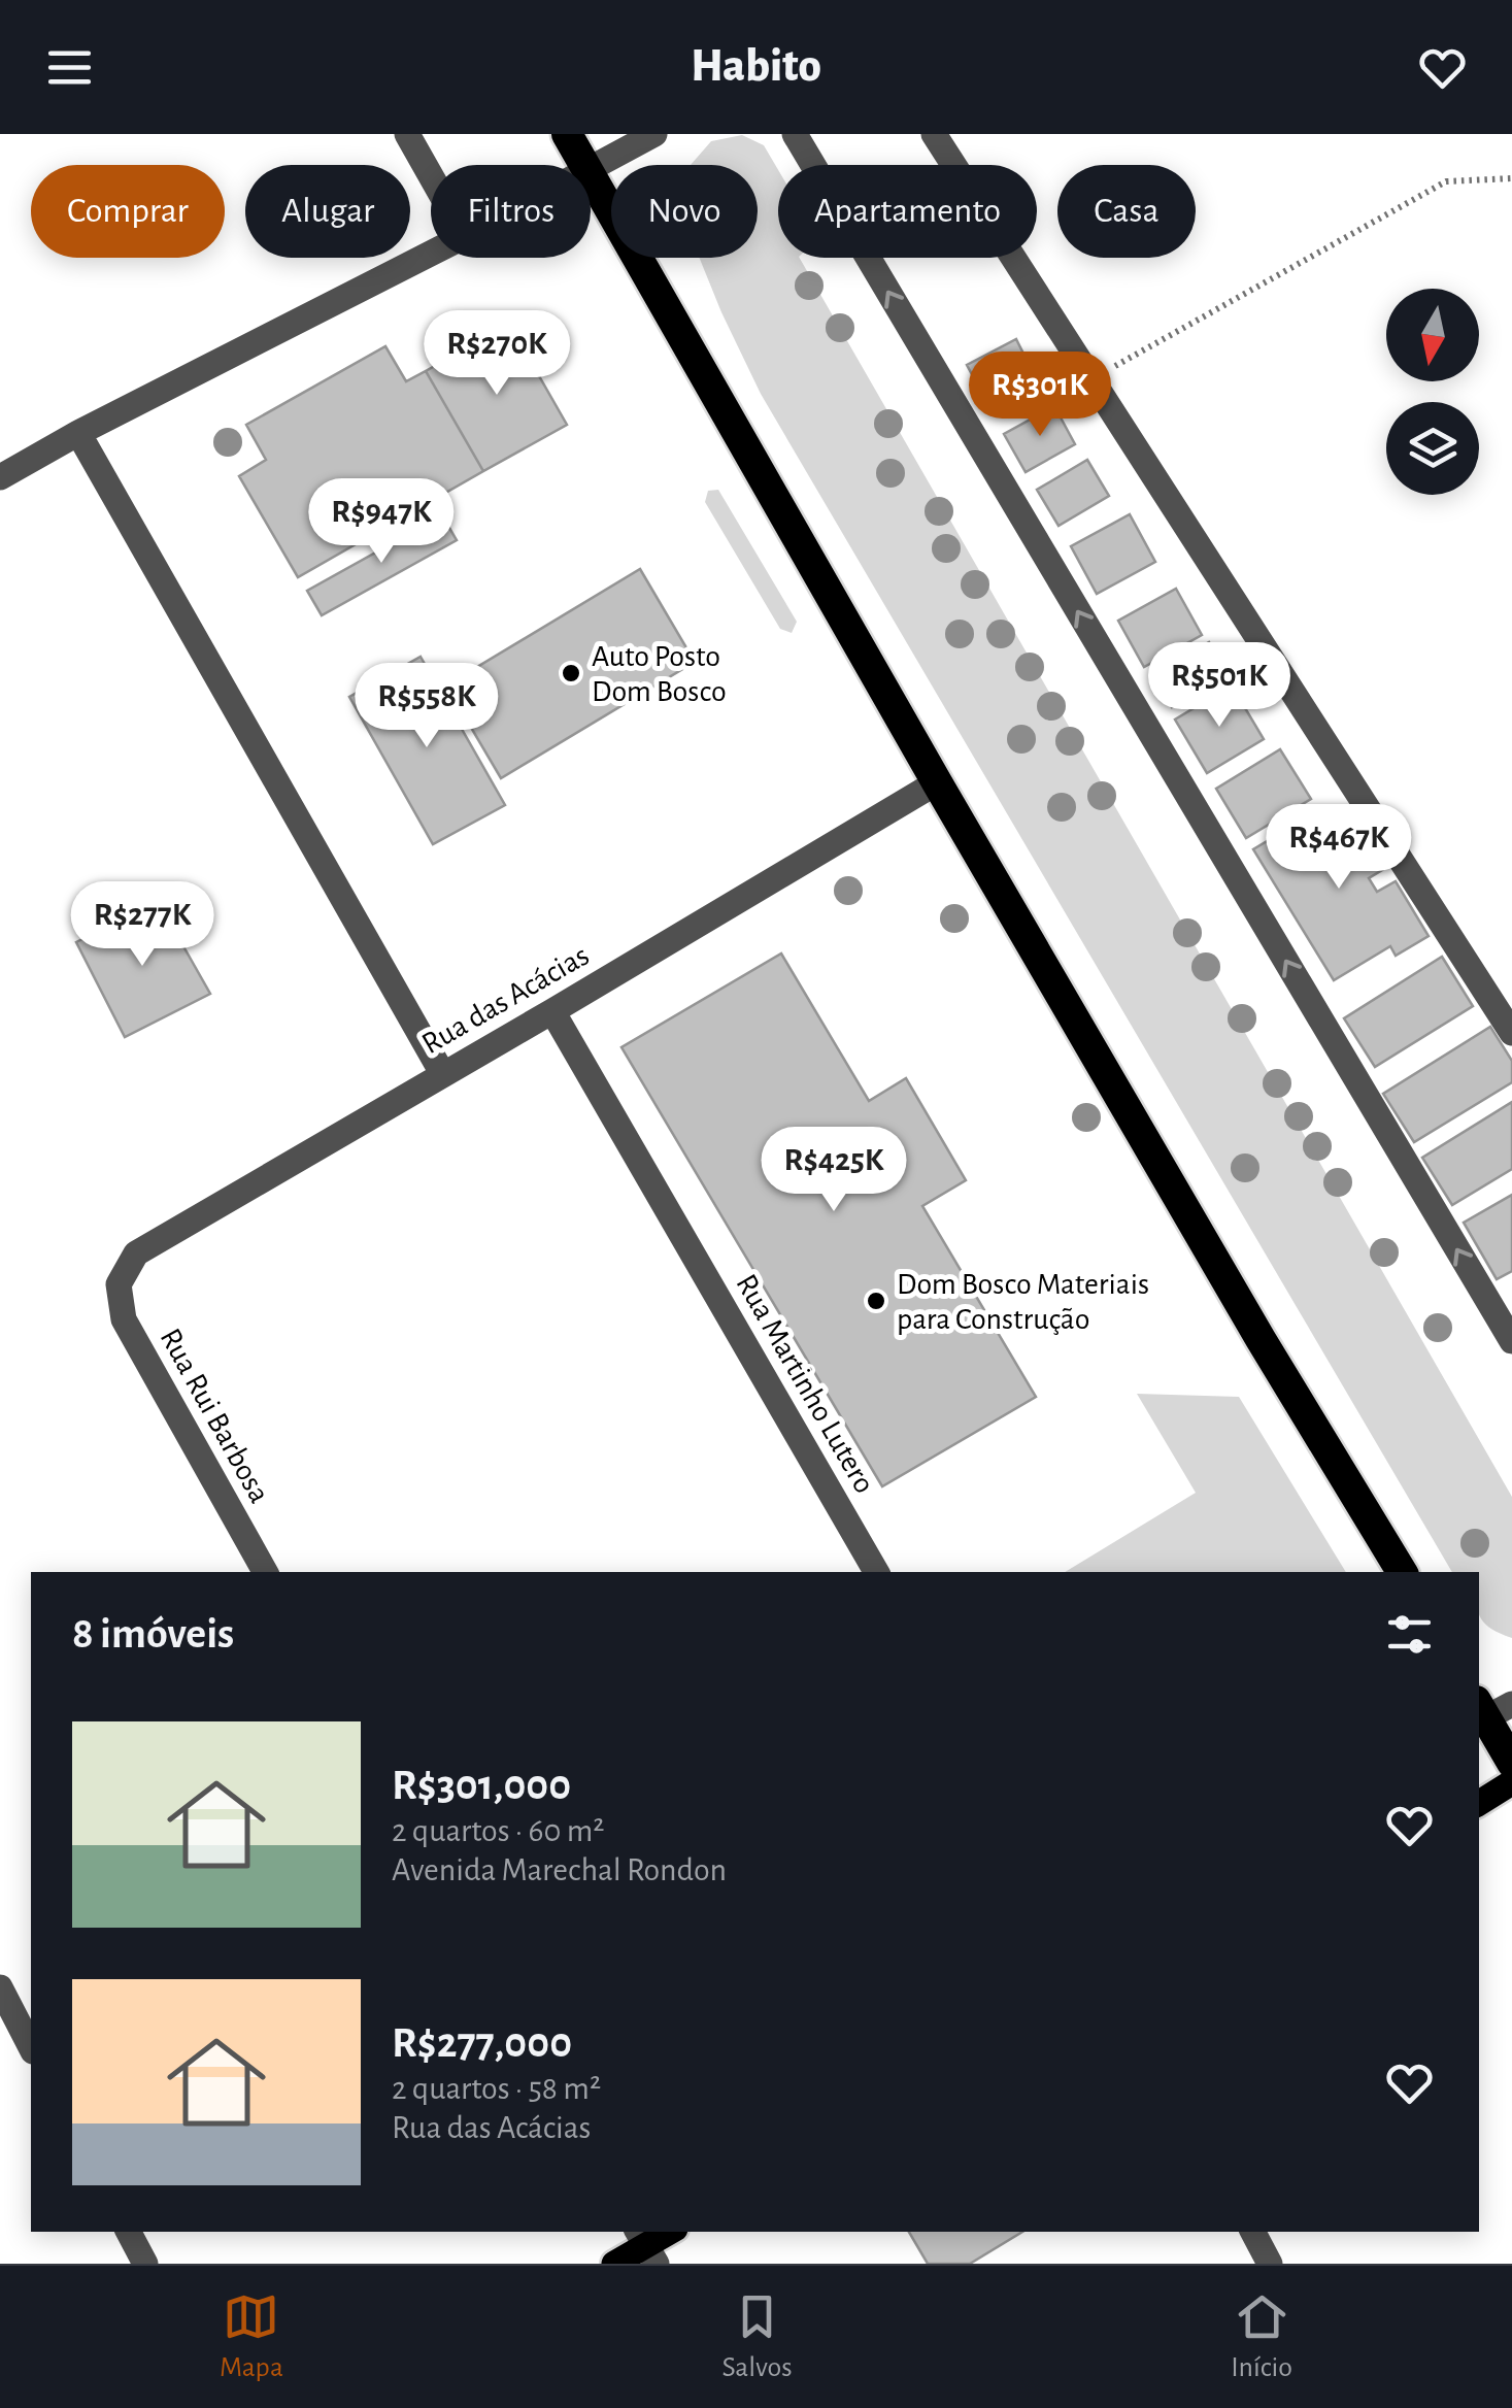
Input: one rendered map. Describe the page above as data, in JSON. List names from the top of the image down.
{
  "streets": {
    "street": ["Rua das Acácias", "Rua Martinho Lutero", "Rua Rui Barbosa"]
  },
  "crossings": [
    ["Rua das Acácias", "Rua Martinho Lutero"],
    ["Rua das Acácias", "Rua Rui Barbosa"]
  ],
  "places": ["Auto Posto Dom Bosco", "Dom Bosco Materiais para Construção"],
  "north": "bottom",
  "page": {
    "header": "Habito",
    "chip": [
      "Comprar",
      "Alugar",
      "Filtros",
      "Novo",
      "Apartamento",
      "Casa"
    ],
    "price": [
      "R$270K",
      "R$301K",
      "R$947K",
      "R$501K",
      "R$558K",
      "R$467K",
      "R$277K",
      "R$425K"
    ],
    "heading": "8 imóveis",
    "list": [
      {
        "name": "R$301,000",
        "note": "2 quartos · 60 m² · Avenida Marechal Rondon"
      },
      {
        "name": "R$277,000",
        "note": "2 quartos · 58 m² · Rua das Acácias"
      }
    ],
    "tabs": ["Mapa", "Salvos", "Início"]
  }
}
